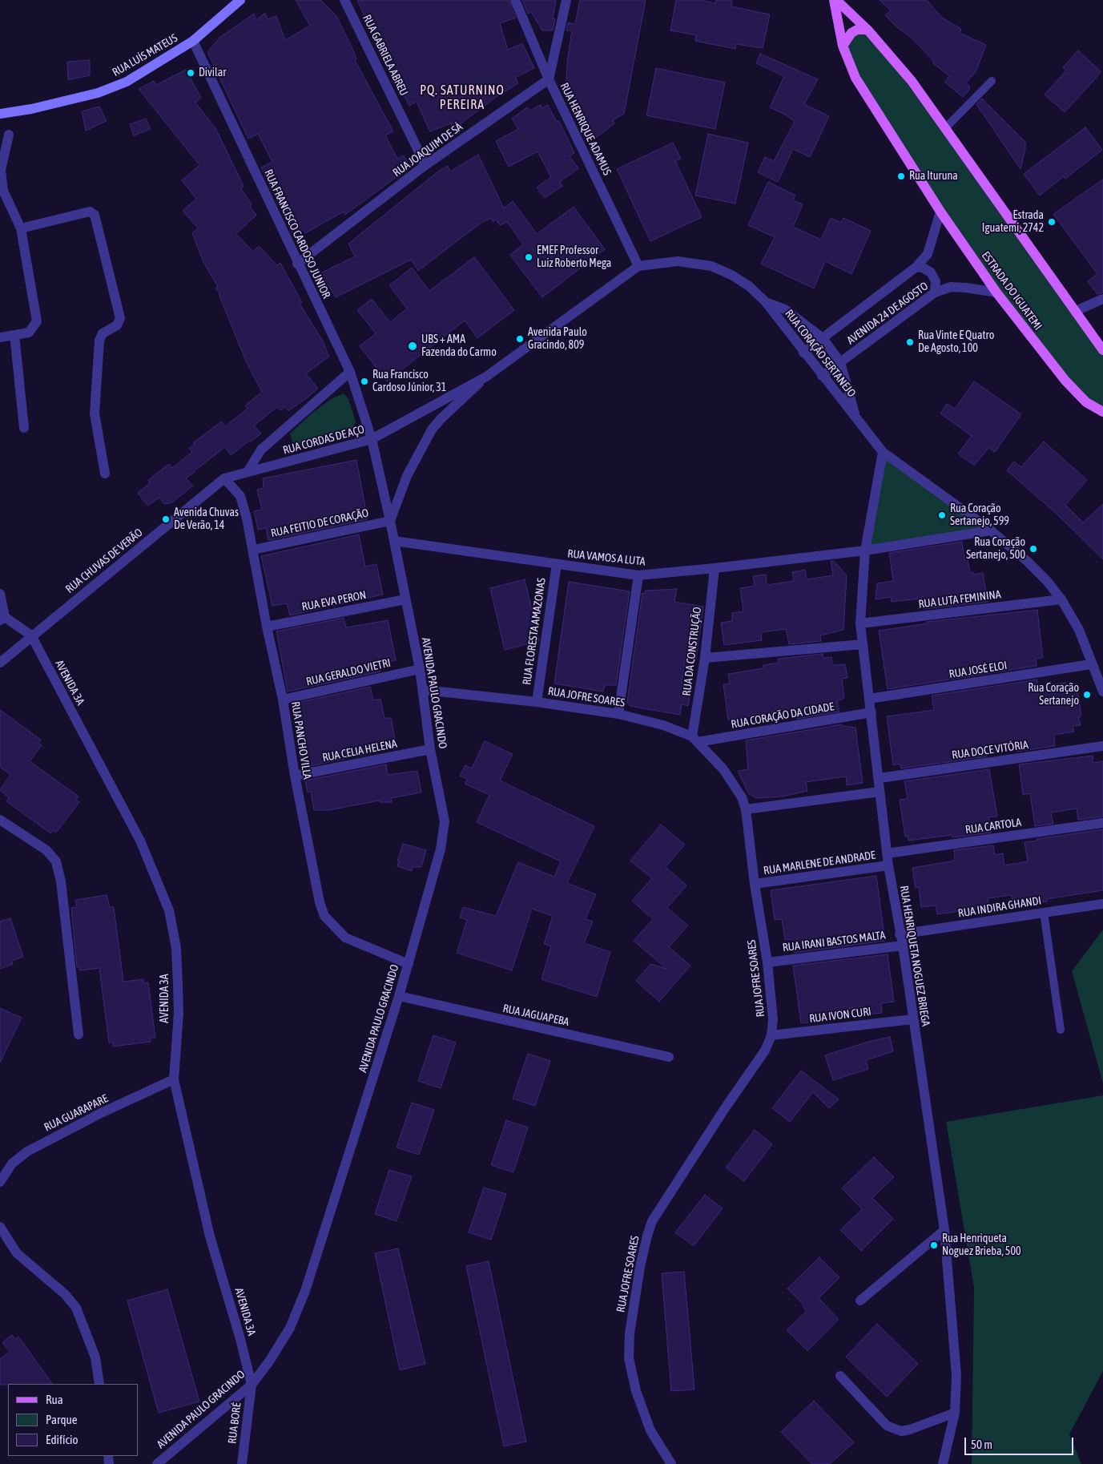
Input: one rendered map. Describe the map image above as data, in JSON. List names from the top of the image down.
{
  "streets": {
    "main road": ["RUA LUÍS MATEUS", "ESTRADA DO IGUATEMI"],
    "street": [
      "RUA GABRIELA ABREU",
      "RUA HENRIQUE ADAMUS",
      "RUA JOAQUIM DE SÁ",
      "RUA FRANCISCO CARDOSO JUNIOR",
      "AVENIDA 24 DE AGOSTO",
      "RUA CORAÇÃO SERTANEJO",
      "RUA CORDAS DE AÇO",
      "RUA FEITIO DE CORAÇÃO",
      "RUA VAMOS A LUTA",
      "RUA CHUVAS DE VERÃO",
      "RUA LUTA FEMININA",
      "RUA EVA PERON",
      "RUA FLORESTA AMAZONAS",
      "RUA DA CONSTRUÇÃO",
      "RUA JOSÉ ELOI",
      "RUA GERALDO VIETRI",
      "AVENIDA 3A",
      "AVENIDA PAULO GRACINDO",
      "RUA JOFRE SOARES",
      "RUA CORAÇÃO DA CIDADE",
      "RUA PANCHO VILLA",
      "RUA DOCE VITÓRIA",
      "RUA CELIA HELENA",
      "RUA CARTOLA",
      "RUA MARLENE DE ANDRADE",
      "RUA INDIRA GHANDI",
      "RUA IRANI BASTOS MALTA",
      "RUA HENRIQUETA NOGUEZ BRIEGA",
      "RUA JAGUAPEBA",
      "RUA IVON CURI",
      "RUA GUARAPARE",
      "RUA BORÉ"
    ]
  },
  "crossings": [
    ["RUA LUÍS MATEUS", "RUA FRANCISCO CARDOSO JUNIOR"],
    ["RUA GABRIELA ABREU", "RUA JOAQUIM DE SÁ"],
    ["RUA HENRIQUE ADAMUS", "RUA JOAQUIM DE SÁ"],
    ["RUA HENRIQUE ADAMUS", "RUA CORAÇÃO SERTANEJO"],
    ["RUA JOAQUIM DE SÁ", "RUA FRANCISCO CARDOSO JUNIOR"],
    ["RUA FRANCISCO CARDOSO JUNIOR", "RUA CORDAS DE AÇO"],
    ["RUA FRANCISCO CARDOSO JUNIOR", "AVENIDA PAULO GRACINDO"],
    ["ESTRADA DO IGUATEMI", "AVENIDA 24 DE AGOSTO"],
    ["AVENIDA 24 DE AGOSTO", "RUA CORAÇÃO SERTANEJO"],
    ["RUA CORAÇÃO SERTANEJO", "RUA VAMOS A LUTA"],
    ["RUA CORAÇÃO SERTANEJO", "RUA LUTA FEMININA"],
    ["RUA CORAÇÃO SERTANEJO", "RUA JOSÉ ELOI"],
    ["RUA CORAÇÃO SERTANEJO", "RUA HENRIQUETA NOGUEZ BRIEGA"],
    ["RUA CORDAS DE AÇO", "RUA CHUVAS DE VERÃO"],
    ["RUA CORDAS DE AÇO", "AVENIDA PAULO GRACINDO"],
    ["RUA CORDAS DE AÇO", "RUA PANCHO VILLA"],
    ["RUA FEITIO DE CORAÇÃO", "AVENIDA PAULO GRACINDO"],
    ["RUA FEITIO DE CORAÇÃO", "RUA PANCHO VILLA"],
    ["RUA VAMOS A LUTA", "RUA FLORESTA AMAZONAS"],
    ["RUA VAMOS A LUTA", "RUA DA CONSTRUÇÃO"],
    ["RUA VAMOS A LUTA", "AVENIDA PAULO GRACINDO"],
    ["RUA VAMOS A LUTA", "RUA HENRIQUETA NOGUEZ BRIEGA"],
    ["RUA CHUVAS DE VERÃO", "AVENIDA 3A"],
    ["RUA CHUVAS DE VERÃO", "RUA PANCHO VILLA"],
    ["RUA LUTA FEMININA", "RUA HENRIQUETA NOGUEZ BRIEGA"],
    ["RUA EVA PERON", "AVENIDA PAULO GRACINDO"],
    ["RUA EVA PERON", "RUA PANCHO VILLA"],
    ["RUA FLORESTA AMAZONAS", "RUA JOFRE SOARES"],
    ["RUA DA CONSTRUÇÃO", "RUA JOFRE SOARES"],
    ["RUA DA CONSTRUÇÃO", "RUA CORAÇÃO DA CIDADE"],
    ["RUA JOSÉ ELOI", "RUA HENRIQUETA NOGUEZ BRIEGA"],
    ["RUA GERALDO VIETRI", "AVENIDA PAULO GRACINDO"],
    ["RUA GERALDO VIETRI", "RUA PANCHO VILLA"],
    ["AVENIDA 3A", "AVENIDA PAULO GRACINDO"],
    ["AVENIDA 3A", "RUA GUARAPARE"],
    ["AVENIDA 3A", "RUA BORÉ"],
    ["AVENIDA PAULO GRACINDO", "RUA JOFRE SOARES"],
    ["AVENIDA PAULO GRACINDO", "RUA PANCHO VILLA"],
    ["AVENIDA PAULO GRACINDO", "RUA CELIA HELENA"],
    ["AVENIDA PAULO GRACINDO", "RUA JAGUAPEBA"],
    ["AVENIDA PAULO GRACINDO", "RUA BORÉ"],
    ["RUA JOFRE SOARES", "RUA CORAÇÃO DA CIDADE"],
    ["RUA JOFRE SOARES", "RUA MARLENE DE ANDRADE"],
    ["RUA JOFRE SOARES", "RUA IRANI BASTOS MALTA"],
    ["RUA JOFRE SOARES", "RUA IVON CURI"],
    ["RUA CORAÇÃO DA CIDADE", "RUA HENRIQUETA NOGUEZ BRIEGA"],
    ["RUA PANCHO VILLA", "RUA CELIA HELENA"],
    ["RUA DOCE VITÓRIA", "RUA HENRIQUETA NOGUEZ BRIEGA"],
    ["RUA CARTOLA", "RUA HENRIQUETA NOGUEZ BRIEGA"],
    ["RUA MARLENE DE ANDRADE", "RUA HENRIQUETA NOGUEZ BRIEGA"],
    ["RUA INDIRA GHANDI", "RUA HENRIQUETA NOGUEZ BRIEGA"],
    ["RUA IRANI BASTOS MALTA", "RUA HENRIQUETA NOGUEZ BRIEGA"],
    ["RUA HENRIQUETA NOGUEZ BRIEGA", "RUA IVON CURI"]
  ],
  "districts": ["PQ. SATURNINO PEREIRA"],
  "places": [
    "Divilar",
    "Rua Ituruna",
    "Estrada Iguatemi, 2742",
    "EMEF Professor Luiz Roberto Mega",
    "Avenida Paulo Gracindo, 809",
    "Rua Vinte E Quatro De Agosto, 100",
    "UBS + AMA Fazenda do Carmo",
    "Rua Francisco Cardoso Júnior, 31",
    "Rua Coração Sertanejo, 599",
    "Avenida Chuvas De Verão, 14",
    "Rua Coração Sertanejo, 500",
    "Rua Coração Sertanejo",
    "Rua Henriqueta Noguez Brieba, 500"
  ],
  "legend": ["Rua", "Parque", "Edifício"],
  "scale_bar": "50 m"
}
